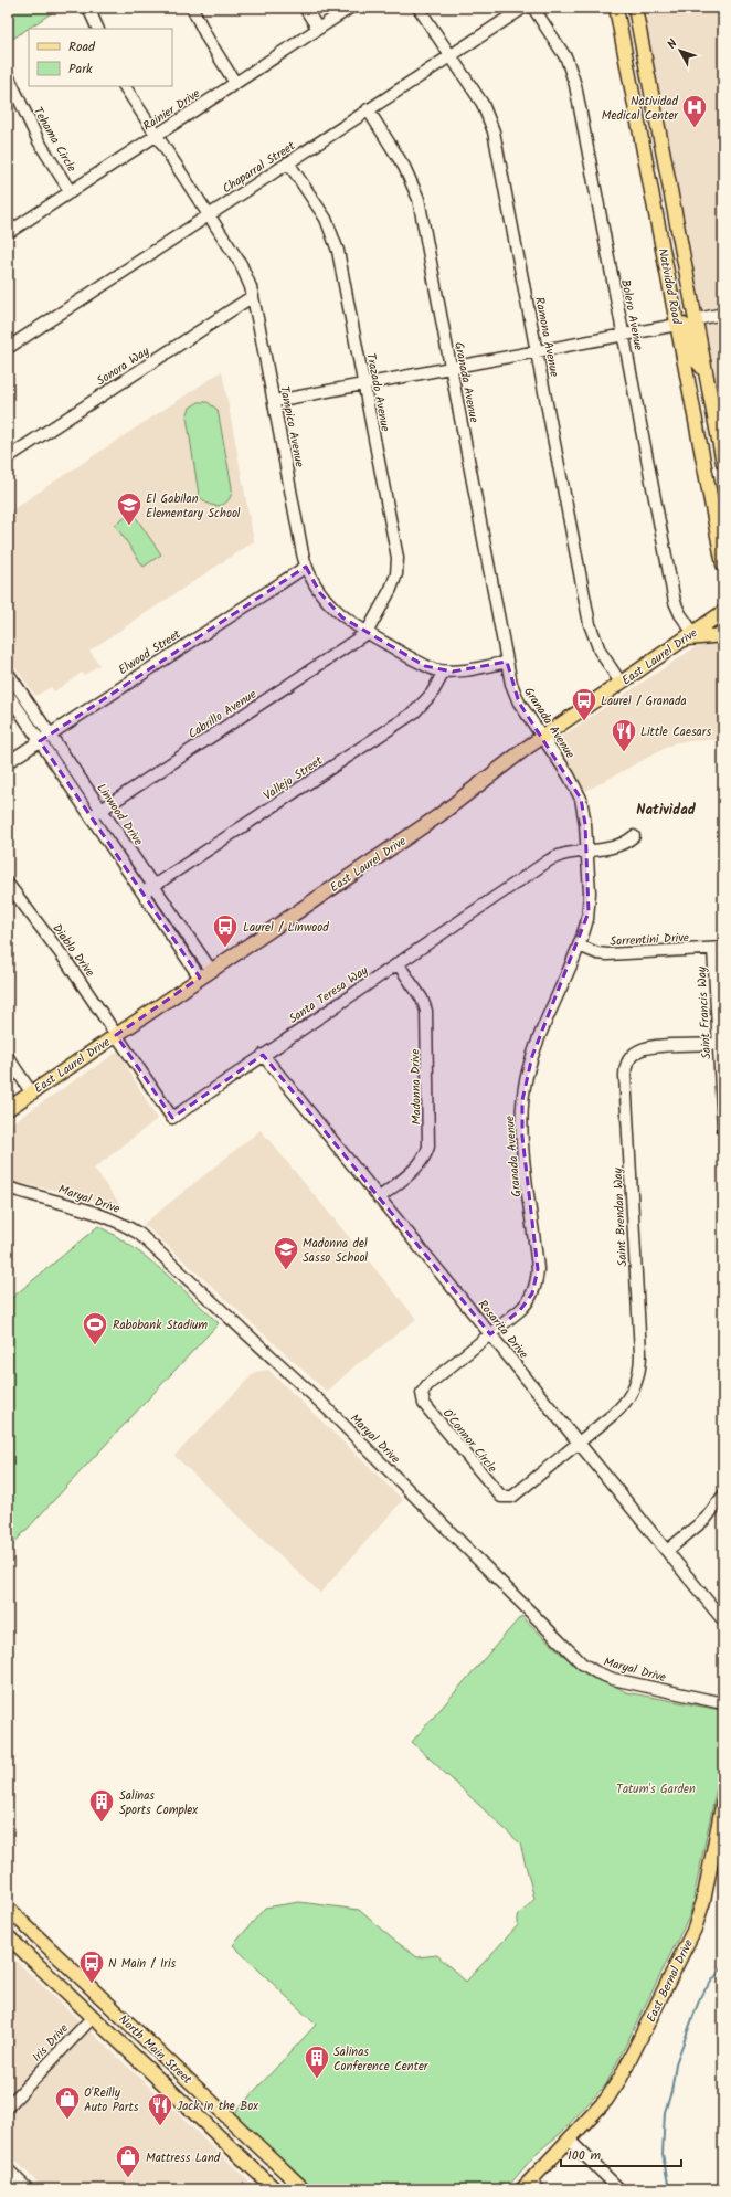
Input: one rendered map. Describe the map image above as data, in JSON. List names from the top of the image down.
{
  "streets": {
    "main road": [
      "Natividad Road",
      "East Laurel Drive",
      "East Bernal Drive",
      "North Main Street"
    ],
    "street": [
      "Rainier Drive",
      "Tehama Circle",
      "Chaparral Street",
      "Bolero Avenue",
      "Ramona Avenue",
      "Sonora Way",
      "Granada Avenue",
      "Trazado Avenue",
      "Tampico Avenue",
      "Elwood Street",
      "Cabrillo Avenue",
      "Vallejo Street",
      "Linwood Drive",
      "Sorrentini Drive",
      "Diablo Drive",
      "Santa Teresa Way",
      "Saint Francis Way",
      "Madonna Drive",
      "Maryal Drive",
      "Saint Brendan Way",
      "Rosarita Drive",
      "O'Connor Circle",
      "Iris Drive"
    ]
  },
  "crossings": [
    ["Rainier Drive", "Tehama Circle"],
    ["Rainier Drive", "Tampico Avenue"],
    ["Chaparral Street", "Ramona Avenue"],
    ["Chaparral Street", "Granada Avenue"],
    ["Chaparral Street", "Trazado Avenue"],
    ["Chaparral Street", "Tampico Avenue"],
    ["Bolero Avenue", "East Laurel Drive"],
    ["Ramona Avenue", "East Laurel Drive"],
    ["Sonora Way", "Tampico Avenue"],
    ["Granada Avenue", "Tampico Avenue"],
    ["Granada Avenue", "East Laurel Drive"],
    ["Granada Avenue", "Sorrentini Drive"],
    ["Granada Avenue", "Santa Teresa Way"],
    ["Granada Avenue", "Rosarita Drive"],
    ["Granada Avenue", "O'Connor Circle"],
    ["Trazado Avenue", "Tampico Avenue"],
    ["Trazado Avenue", "Cabrillo Avenue"],
    ["Tampico Avenue", "Elwood Street"],
    ["Tampico Avenue", "Cabrillo Avenue"],
    ["Tampico Avenue", "Vallejo Street"],
    ["Elwood Street", "Linwood Drive"],
    ["East Laurel Drive", "Linwood Drive"],
    ["East Laurel Drive", "Diablo Drive"],
    ["East Laurel Drive", "Santa Teresa Way"],
    ["Cabrillo Avenue", "Linwood Drive"],
    ["Vallejo Street", "Linwood Drive"],
    ["Sorrentini Drive", "Saint Francis Way"],
    ["Diablo Drive", "Santa Teresa Way"],
    ["Santa Teresa Way", "Madonna Drive"],
    ["Santa Teresa Way", "Rosarita Drive"],
    ["Saint Francis Way", "Saint Brendan Way"],
    ["Madonna Drive", "Rosarita Drive"],
    ["Saint Brendan Way", "Rosarita Drive"],
    ["Saint Brendan Way", "O'Connor Circle"],
    ["Rosarita Drive", "O'Connor Circle"],
    ["Iris Drive", "North Main Street"]
  ],
  "districts": ["Natividad"],
  "parks": ["Tatum's Garden"],
  "places": {
    "hospital": ["Natividad Medical Center"],
    "school or university": ["El Gabilan Elementary School", "Madonna del Sasso School"],
    "bus stop": ["Laurel / Granada", "Laurel / Linwood", "N Main / Iris"],
    "restaurant": ["Little Caesars", "Jack in the Box"],
    "sports": ["Rabobank Stadium"],
    "building": ["Salinas Sports Complex", "Salinas Conference Center"],
    "shop": ["O'Reilly Auto Parts", "Mattress Land"]
  },
  "legend": ["Road", "Park"],
  "scale_bar": "100 m",
  "north": "top left"
}
